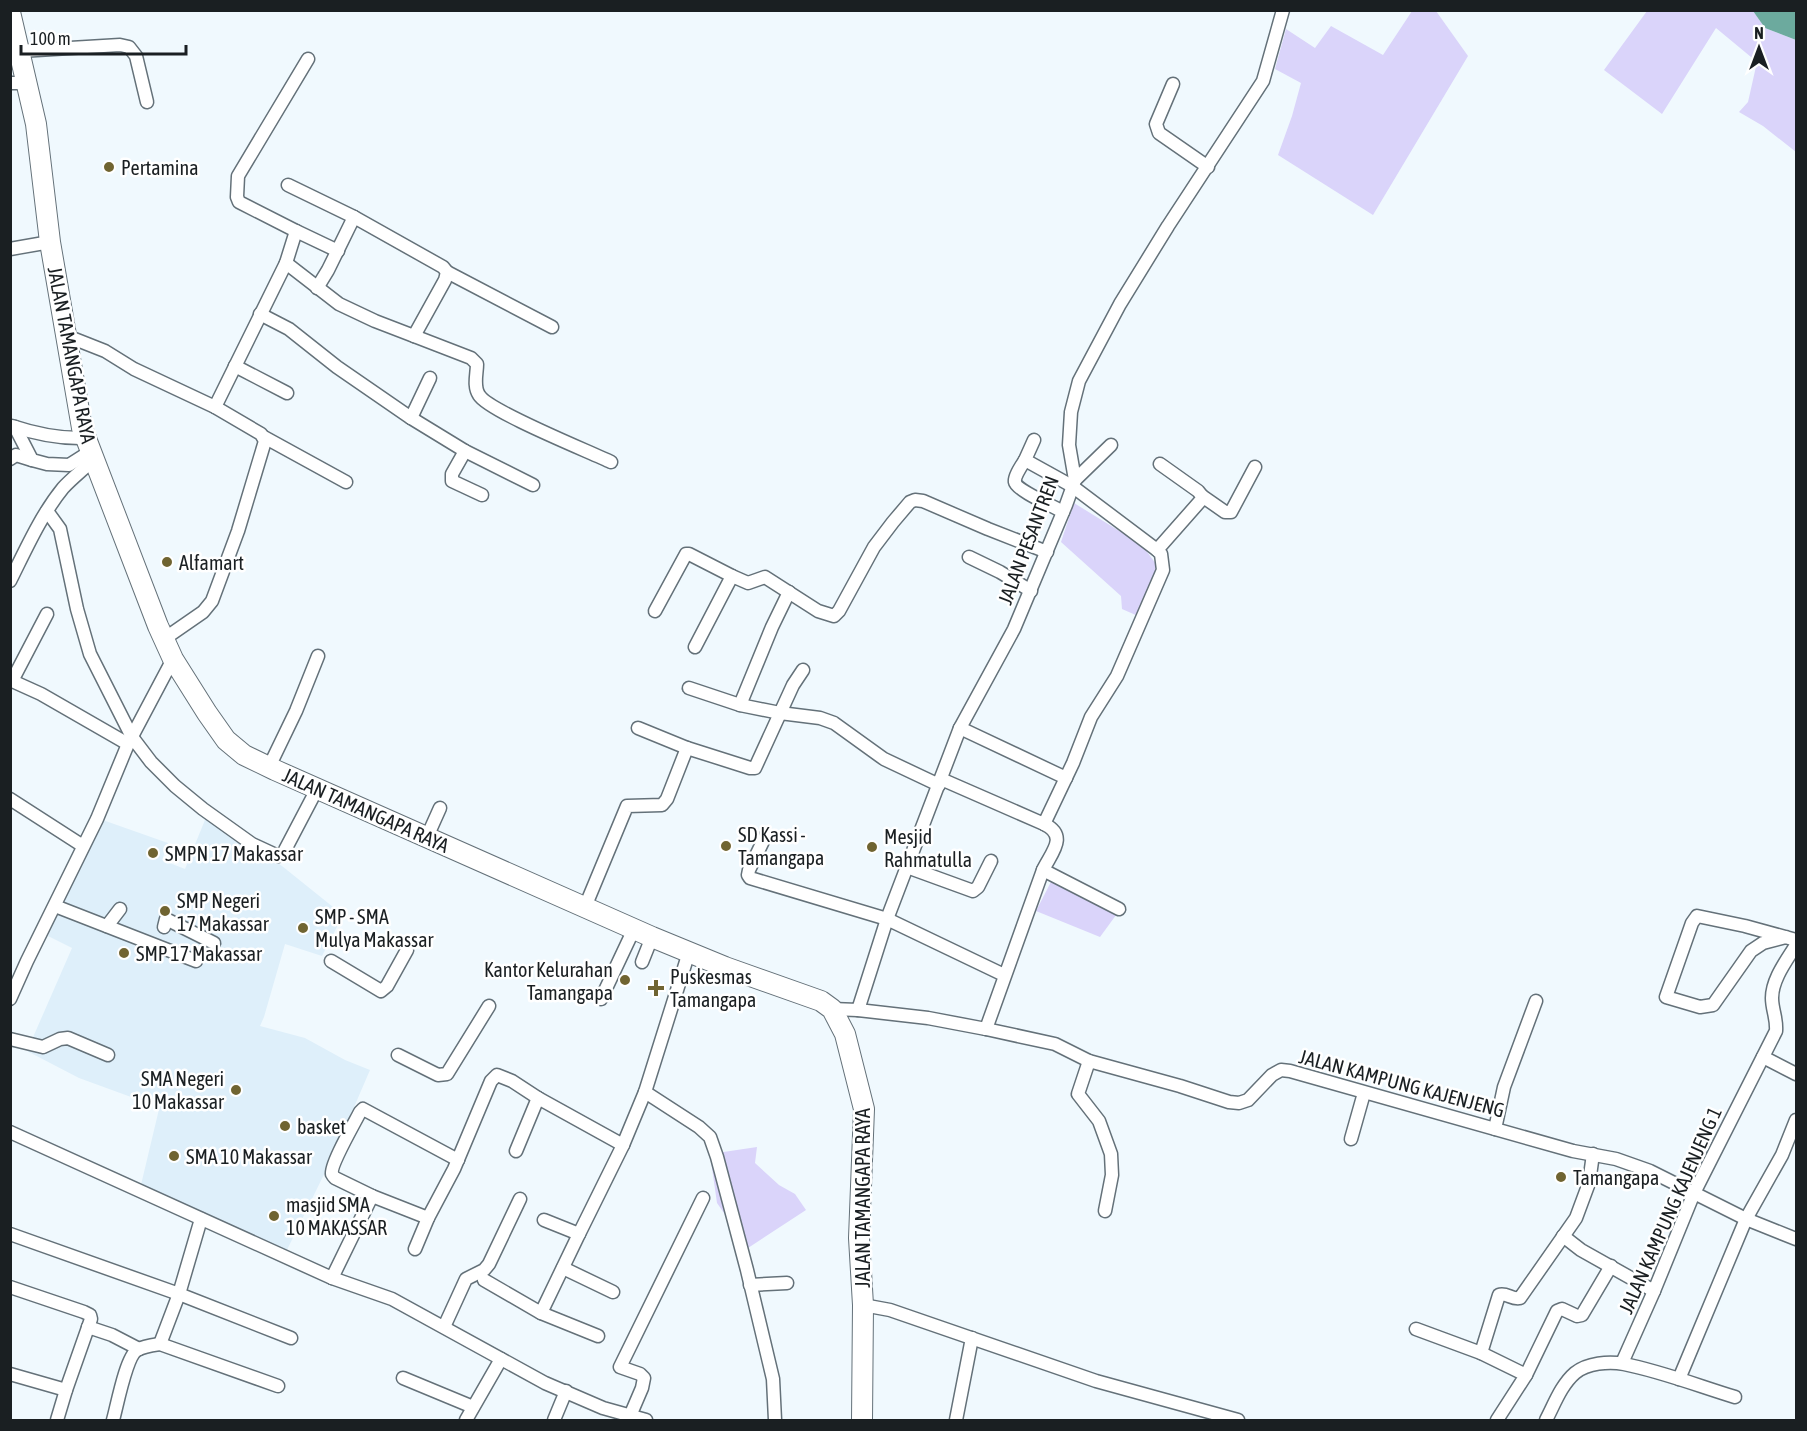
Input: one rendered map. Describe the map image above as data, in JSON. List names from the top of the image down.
{
  "streets": {
    "main road": ["JALAN TAMANGAPA RAYA"],
    "street": ["JALAN PESANTREN", "JALAN KAMPUNG KAJENJENG", "JALAN KAMPUNG KAJENJENG 1"]
  },
  "crossings": [
    ["JALAN PESANTREN", "JALAN KAMPUNG KAJENJENG"],
    ["JALAN KAMPUNG KAJENJENG", "JALAN KAMPUNG KAJENJENG 1"]
  ],
  "places": {
    "other": [
      "Pertamina",
      "Alfamart",
      "SD Kassi - Tamangapa",
      "Mesjid Rahmatulla",
      "SMPN 17 Makassar",
      "SMP Negeri 17 Makassar",
      "SMP - SMA Mulya Makassar",
      "SMP 17 Makassar",
      "Kantor Kelurahan Tamangapa",
      "SMA Negeri 10 Makassar",
      "basket",
      "SMA 10 Makassar",
      "Tamangapa",
      "masjid SMA 10 MAKASSAR"
    ],
    "health": ["Puskesmas Tamangapa"]
  },
  "scale_bar": "100 m",
  "north": "top"
}
